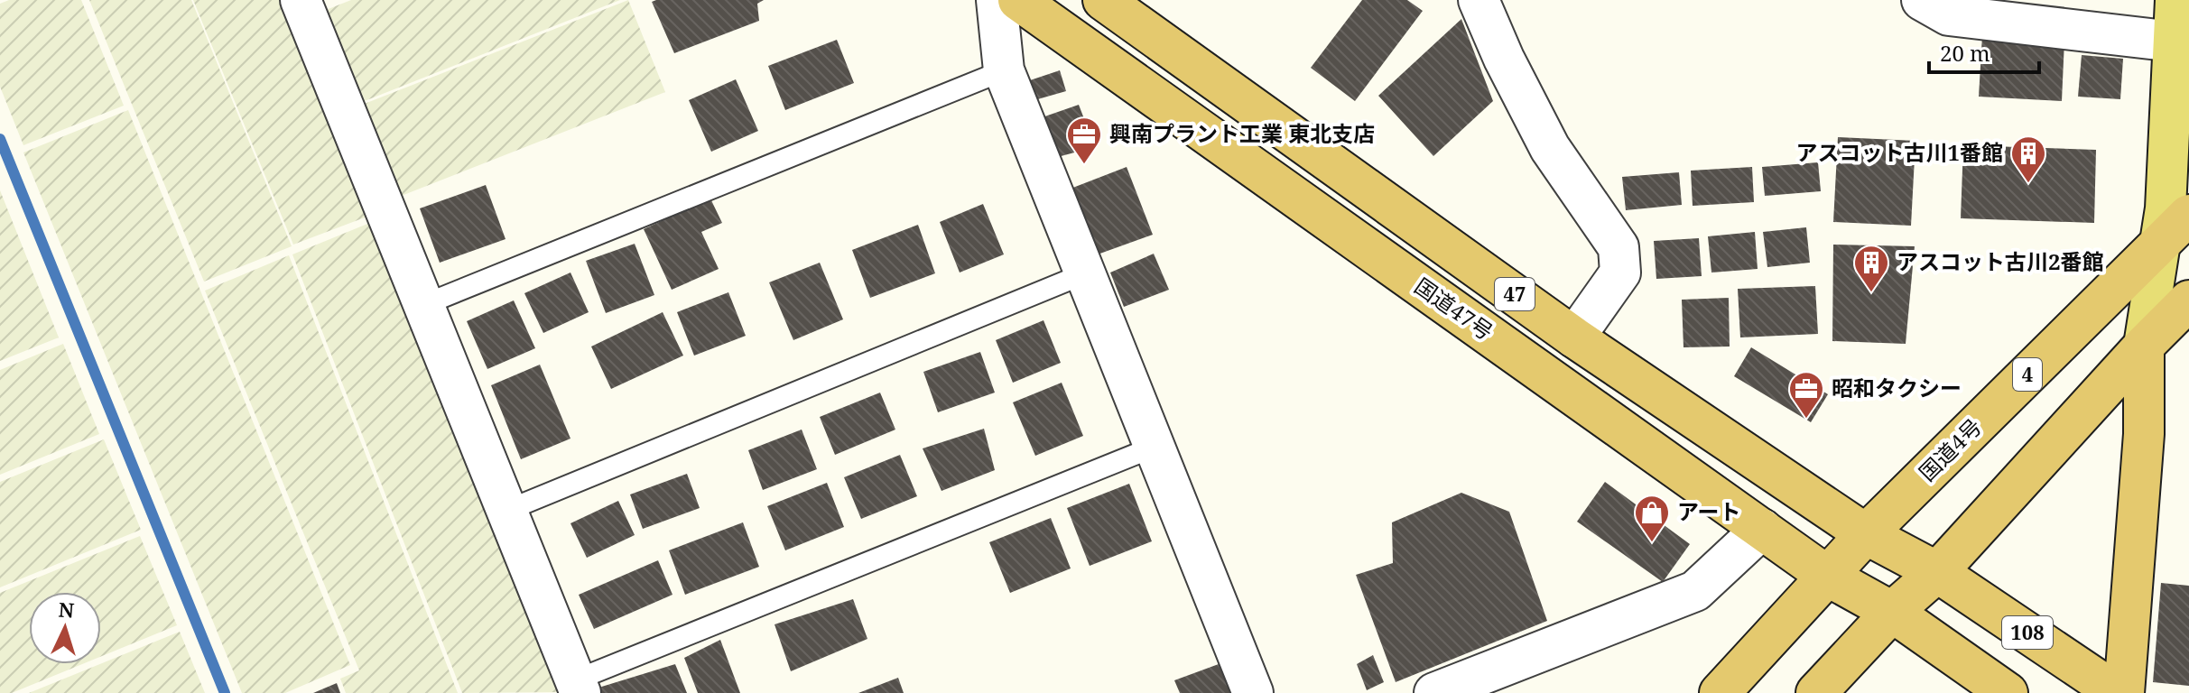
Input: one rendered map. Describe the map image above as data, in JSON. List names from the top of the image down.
{
  "streets": {
    "highway": [
      "47",
      "国道47号",
      "4",
      "国道4号",
      "108"
    ]
  },
  "crossings": [
    ["47", "国道4号"],
    ["47", "108"],
    ["国道47号", "国道4号"]
  ],
  "places": {
    "office": ["興南プラント工業 東北支店", "昭和タクシー"],
    "building": ["アスコット古川1番館", "アスコット古川2番館"],
    "shop": ["アート"]
  },
  "scale_bar": "20 m",
  "north": "top"
}
